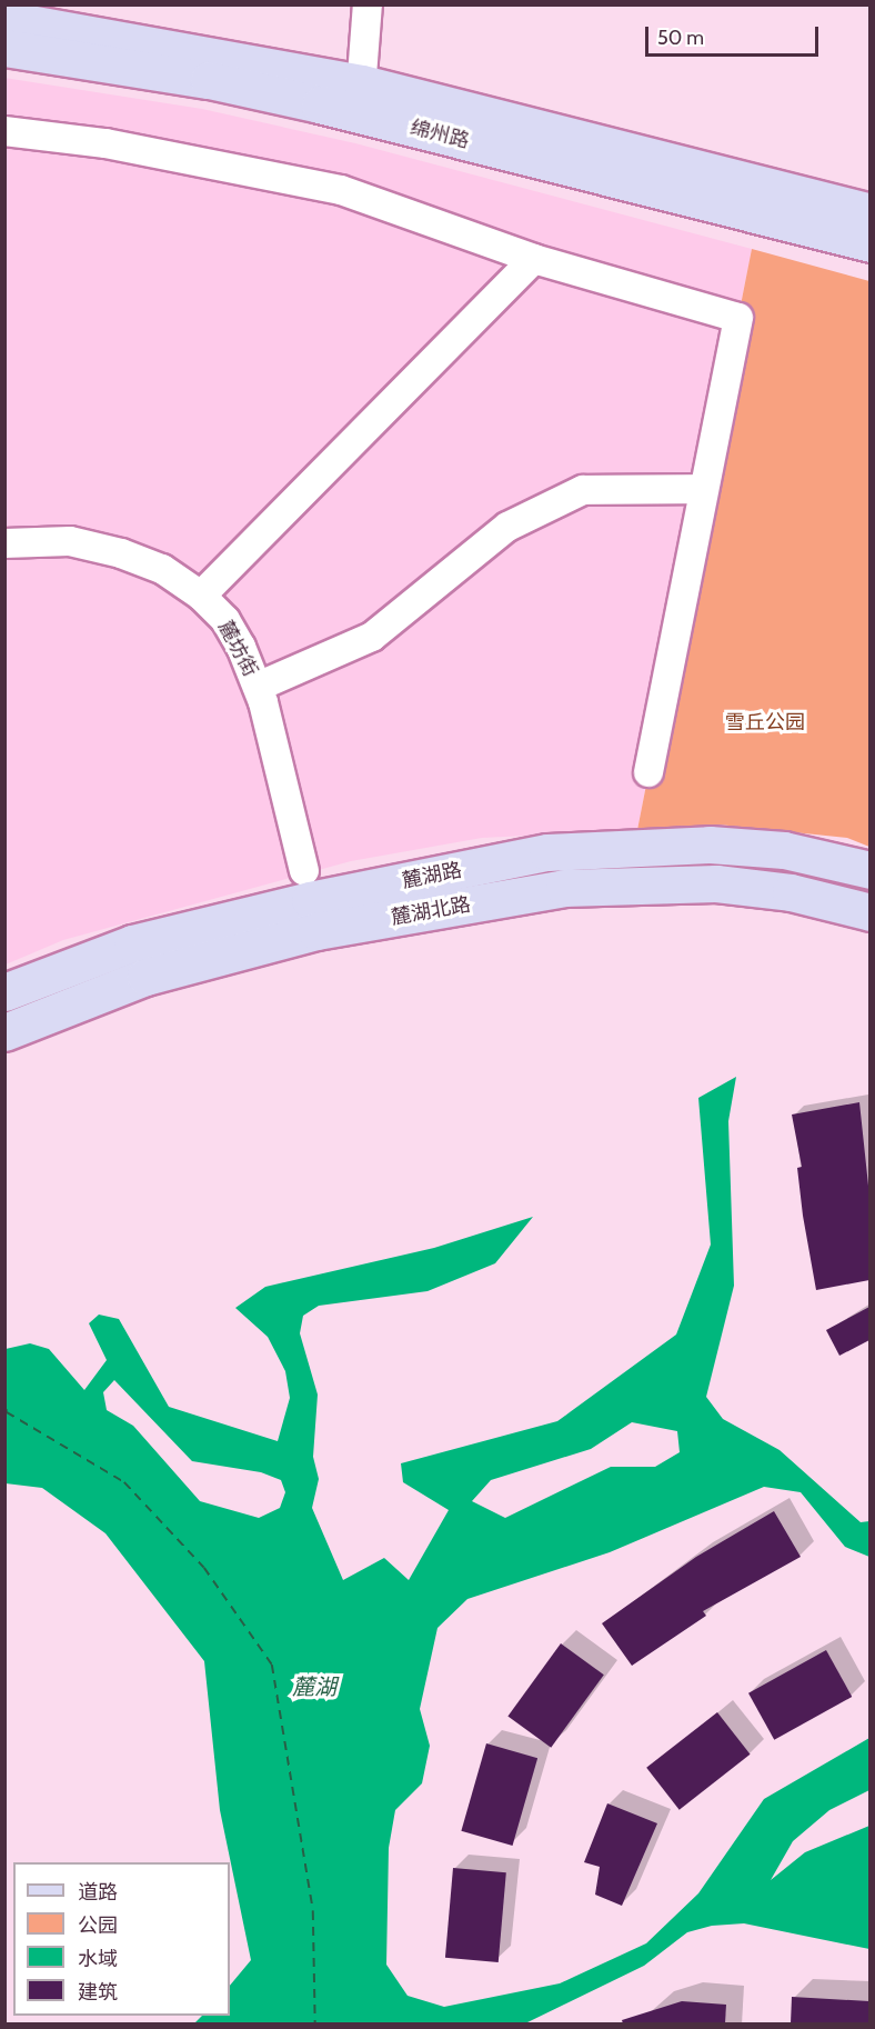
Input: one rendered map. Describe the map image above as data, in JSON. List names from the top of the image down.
{
  "streets": {
    "main road": ["绵州路", "麓湖路", "麓湖北路"],
    "street": ["麓坊街"]
  },
  "crossings": [
    ["麓湖路", "麓湖北路"]
  ],
  "water": ["麓湖"],
  "parks": ["雪丘公园"],
  "legend": [
    "道路",
    "公园",
    "水域",
    "建筑"
  ],
  "scale_bar": "50 m"
}
